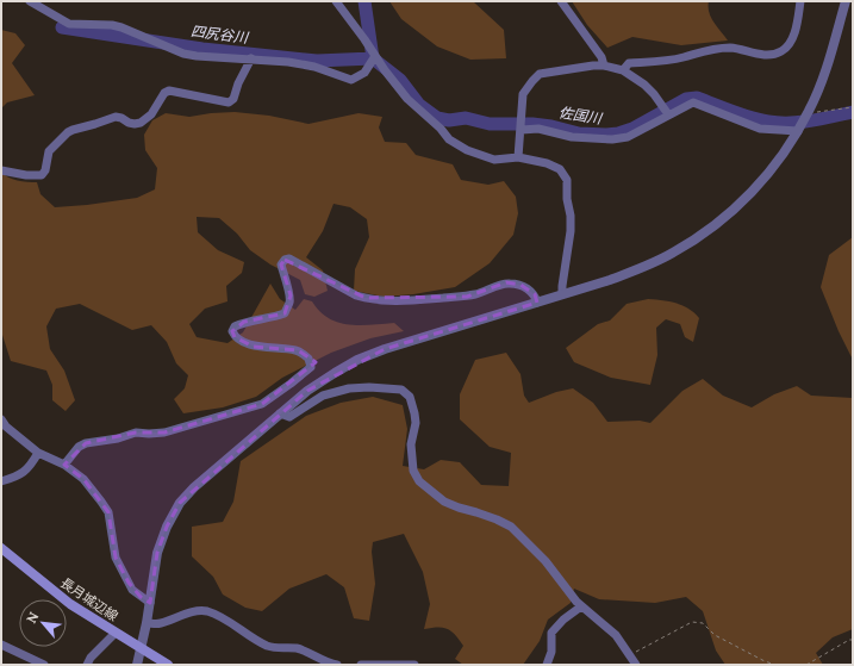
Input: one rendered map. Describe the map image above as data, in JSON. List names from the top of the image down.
{
  "streets": {
    "main road": ["長月城辺線"]
  },
  "water": ["四尻谷川", "佐国川"],
  "north": "top left"
}
